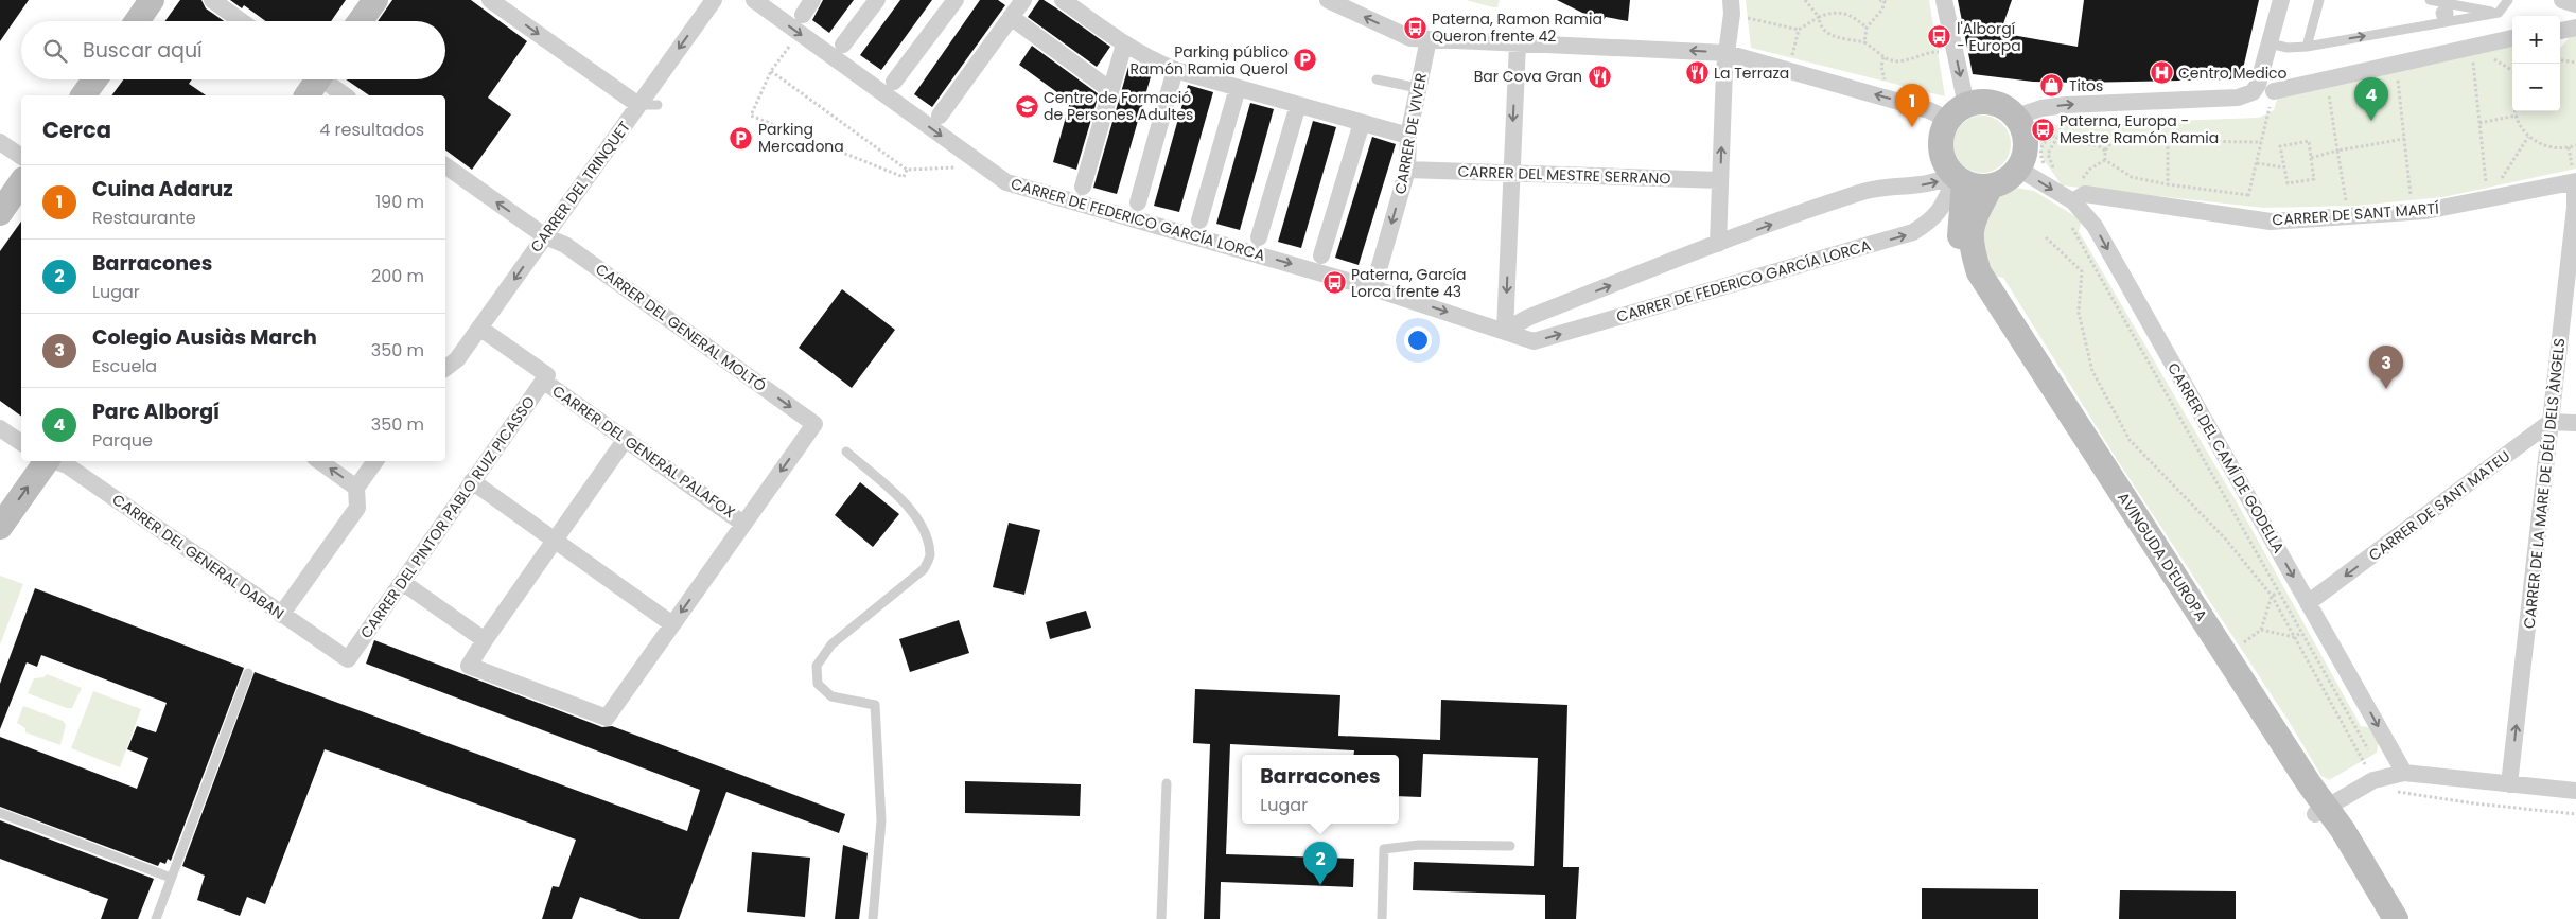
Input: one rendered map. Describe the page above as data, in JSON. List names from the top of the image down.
{
  "streets": {
    "street": [
      "CARRER DE VIVER",
      "CARRER DEL MESTRE SERRANO",
      "CARRER DEL TRINQUET",
      "CARRER DE SANT MARTÍ",
      "CARRER DE FEDERICO GARCÍA LORCA",
      "CARRER DEL GENERAL MOLTÓ",
      "CARRER DEL GENERAL PALAFOX",
      "CARRER DEL CAMÍ DE GODELLA",
      "CARRER DE LA MARE DE DÉU DELS ÀNGELS",
      "CARRER DE SANT MATEU",
      "CARRER DEL PINTOR PABLO RUIZ PICASSO",
      "CARRER DEL GENERAL DABAN",
      "AVINGUDA D'EUROPA"
    ]
  },
  "crossings": [
    ["CARRER DE VIVER", "CARRER DEL MESTRE SERRANO"],
    ["CARRER DE VIVER", "CARRER DE FEDERICO GARCÍA LORCA"],
    ["CARRER DEL TRINQUET", "CARRER DEL GENERAL MOLTÓ"],
    ["CARRER DEL TRINQUET", "CARRER DEL GENERAL PALAFOX"],
    ["CARRER DE SANT MARTÍ", "CARRER DEL CAMÍ DE GODELLA"],
    ["CARRER DE SANT MARTÍ", "CARRER DE LA MARE DE DÉU DELS ÀNGELS"],
    ["CARRER DE FEDERICO GARCÍA LORCA", "AVINGUDA D'EUROPA"],
    ["CARRER DEL GENERAL MOLTÓ", "CARRER DEL GENERAL PALAFOX"],
    ["CARRER DEL GENERAL PALAFOX", "CARRER DEL PINTOR PABLO RUIZ PICASSO"],
    ["CARRER DEL CAMÍ DE GODELLA", "CARRER DE SANT MATEU"],
    ["CARRER DE LA MARE DE DÉU DELS ÀNGELS", "CARRER DE SANT MATEU"],
    ["CARRER DEL PINTOR PABLO RUIZ PICASSO", "CARRER DEL GENERAL DABAN"]
  ],
  "one_way": [
    "CARRER DEL TRINQUET",
    "CARRER DE FEDERICO GARCÍA LORCA",
    "CARRER DEL CAMÍ DE GODELLA",
    "CARRER DE LA MARE DE DÉU DELS ÀNGELS",
    "CARRER DE SANT MATEU"
  ],
  "places": {
    "bus stop": [
      "Paterna, Ramon Ramia Queron frente 42",
      "l'Alborgí - Europa",
      "Paterna, Europa - Mestre Ramón Ramia",
      "Paterna, García Lorca frente 43"
    ],
    "parking": ["Parking público Ramón Ramia Querol", "Parking Mercadona"],
    "restaurant": ["La Terraza", "Bar Cova Gran"],
    "hospital": ["Centro Medico"],
    "shop": ["Titos"],
    "school or university": ["Centre de Formació de Persones Adultes"]
  },
  "page": {
    "map_buttons": ["+", "−"],
    "search": "Buscar aquí",
    "pins": [
      "4",
      "1",
      "3",
      "2"
    ],
    "heading": ["Cerca", "4 resultados"],
    "list": [
      {
        "mark": "1",
        "name": "Cuina Adaruz",
        "note": "Restaurante",
        "value": "190 m"
      },
      {
        "mark": "2",
        "name": "Barracones",
        "note": "Lugar",
        "value": "200 m"
      },
      {
        "mark": "3",
        "name": "Colegio Ausiàs March",
        "note": "Escuela",
        "value": "350 m"
      },
      {
        "mark": "4",
        "name": "Parc Alborgí",
        "note": "Parque",
        "value": "350 m"
      }
    ],
    "popup": ["Barracones", "Lugar"]
  }
}
